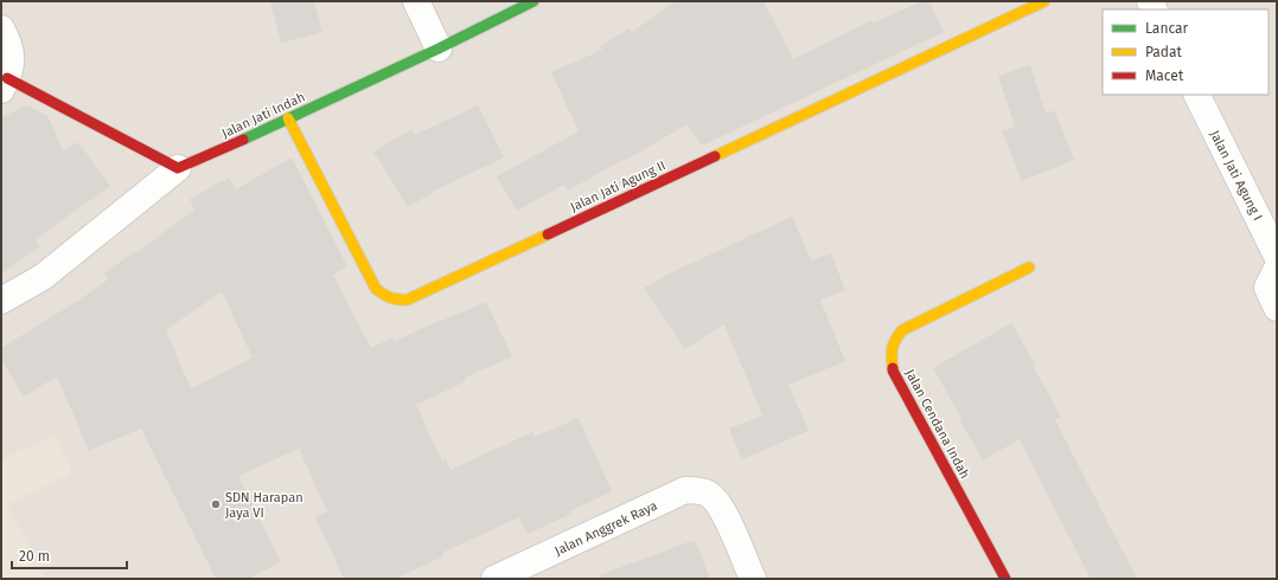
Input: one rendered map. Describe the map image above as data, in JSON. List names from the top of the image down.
{
  "streets": {
    "street": [
      "Jalan Jati Indah",
      "Jalan Jati Agung I",
      "Jalan Jati Agung II",
      "Jalan Cendana Indah",
      "Jalan Anggrek Raya"
    ]
  },
  "crossings": [
    ["Jalan Jati Indah", "Jalan Jati Agung II"]
  ],
  "places": ["SDN Harapan Jaya VI"],
  "legend": ["Lancar", "Padat", "Macet"],
  "scale_bar": "20 m"
}
